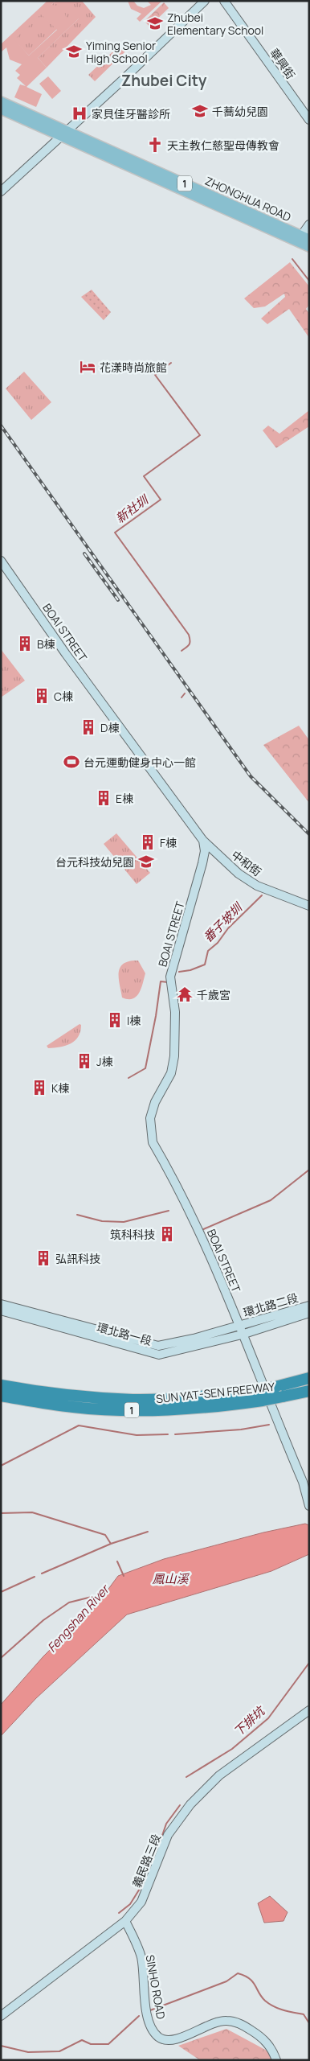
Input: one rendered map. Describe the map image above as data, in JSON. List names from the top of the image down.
{
  "streets": {
    "highway": ["1", "SUN YAT-SEN FREEWAY"],
    "main road": ["ZHONGHUA ROAD"],
    "street": [
      "華興街",
      "BOAI STREET",
      "中和街",
      "環北路二段",
      "環北路一段",
      "義民路三段",
      "SINHO ROAD"
    ]
  },
  "crossings": [
    ["BOAI STREET", "中和街"],
    ["BOAI STREET", "環北路二段"],
    ["BOAI STREET", "環北路一段"],
    ["環北路二段", "環北路一段"],
    ["義民路三段", "SINHO ROAD"]
  ],
  "districts": ["Zhubei City"],
  "water": [
    "新社圳",
    "番子坡圳",
    "鳳山溪",
    "Fengshan River",
    "下排坑"
  ],
  "places": {
    "school or university": [
      "Zhubei Elementary School",
      "Yiming Senior High School",
      "千蕎幼兒園",
      "台元科技幼兒園"
    ],
    "hospital": ["家貝佳牙醫診所"],
    "church": ["天主教仁慈聖母傳教會"],
    "hotel": ["花漾時尚旅館"],
    "building": [
      "B棟",
      "C棟",
      "D棟",
      "E棟",
      "F棟",
      "I棟",
      "J棟",
      "K棟",
      "筑科科技",
      "弘訊科技"
    ],
    "sports": ["台元運動健身中心一館"],
    "temple": ["千歲宮"]
  }
}
